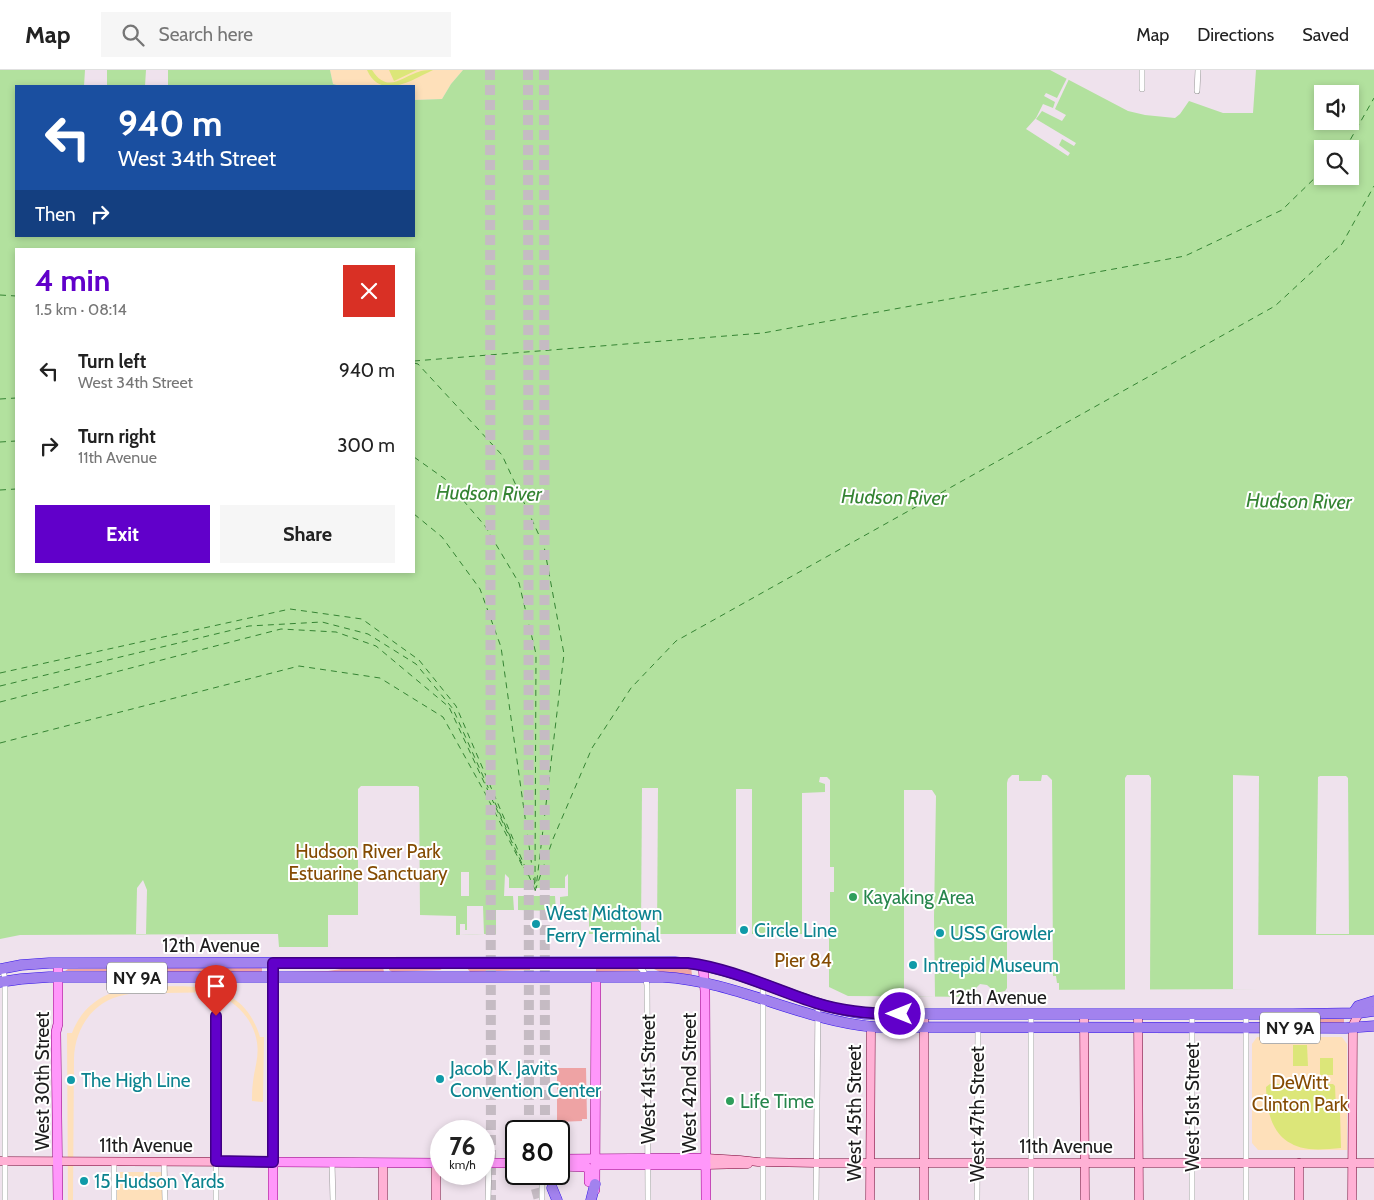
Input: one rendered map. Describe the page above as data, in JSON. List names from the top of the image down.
{
  "streets": {
    "highway": ["12th Avenue", "NY 9A"],
    "main road": [
      "West 30th Street",
      "West 42nd Street",
      "West 45th Street",
      "11th Avenue"
    ],
    "street": ["West 41st Street", "West 51st Street", "West 47th Street"]
  },
  "crossings": [
    ["12th Avenue", "West 41st Street"],
    ["12th Avenue", "West 30th Street"],
    ["12th Avenue", "West 42nd Street"],
    ["12th Avenue", "West 51st Street"],
    ["12th Avenue", "West 45th Street"],
    ["12th Avenue", "West 47th Street"],
    ["West 41st Street", "11th Avenue"],
    ["West 30th Street", "11th Avenue"],
    ["West 42nd Street", "11th Avenue"],
    ["West 51st Street", "11th Avenue"],
    ["West 45th Street", "11th Avenue"],
    ["West 47th Street", "11th Avenue"]
  ],
  "water": ["Hudson River"],
  "parks": ["Hudson River Park Estuarine Sanctuary", "Pier 84", "DeWitt Clinton Park"],
  "places": [
    "Kayaking Area",
    "West Midtown Ferry Terminal",
    "Circle Line",
    "USS Growler",
    "Intrepid Museum",
    "Jacob K. Javits Convention Center",
    "The High Line",
    "Life Time",
    "15 Hudson Yards"
  ],
  "page": {
    "header": "Map",
    "search": "Search here",
    "nav": ["Map", "Directions", "Saved"],
    "turn": ["940 m", "West 34th Street"],
    "then": "Then",
    "heading": ["4 min", "1.5 km · 08:14"],
    "list": [
      {
        "name": "Turn left",
        "note": "West 34th Street",
        "value": "940 m"
      },
      {
        "name": "Turn right",
        "note": "11th Avenue",
        "value": "300 m"
      }
    ],
    "buttons": ["Exit", "Share"],
    "speed": "76 km/h",
    "limit": "80"
  }
}
